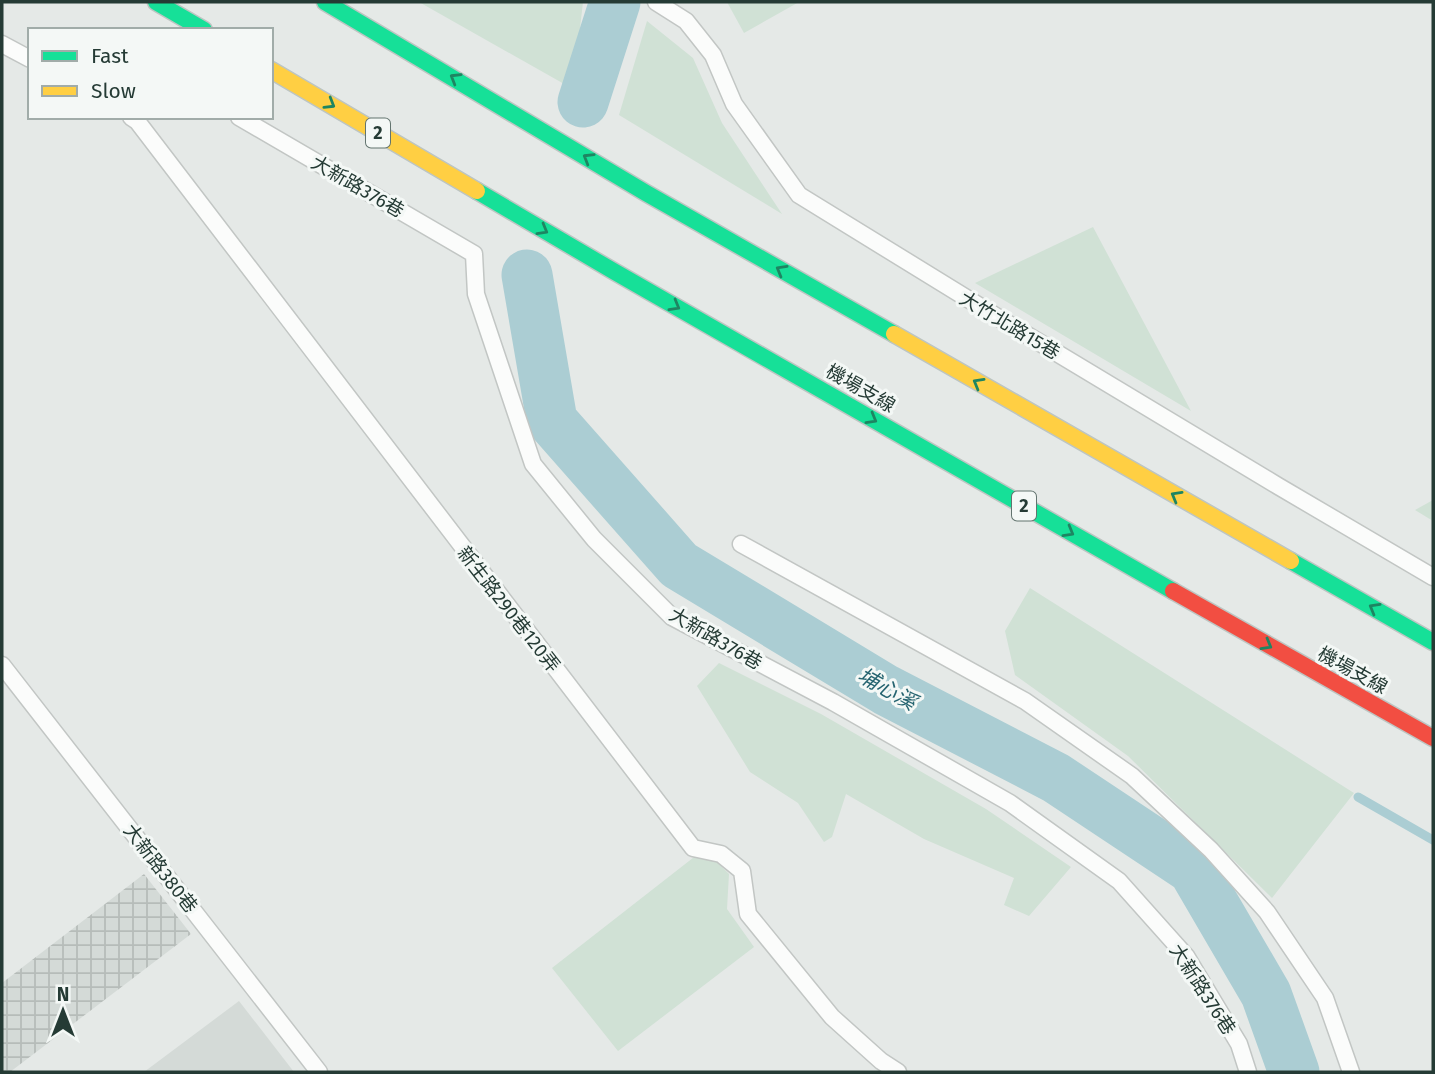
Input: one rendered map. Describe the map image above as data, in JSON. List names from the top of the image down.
{
  "streets": {
    "highway": ["2", "機場支線"],
    "lane": [
      "大新路376巷",
      "大竹北路15巷",
      "新生路290巷120弄",
      "大新路380巷"
    ]
  },
  "water": ["埔心溪"],
  "legend": ["Fast", "Slow"],
  "north": "top"
}
